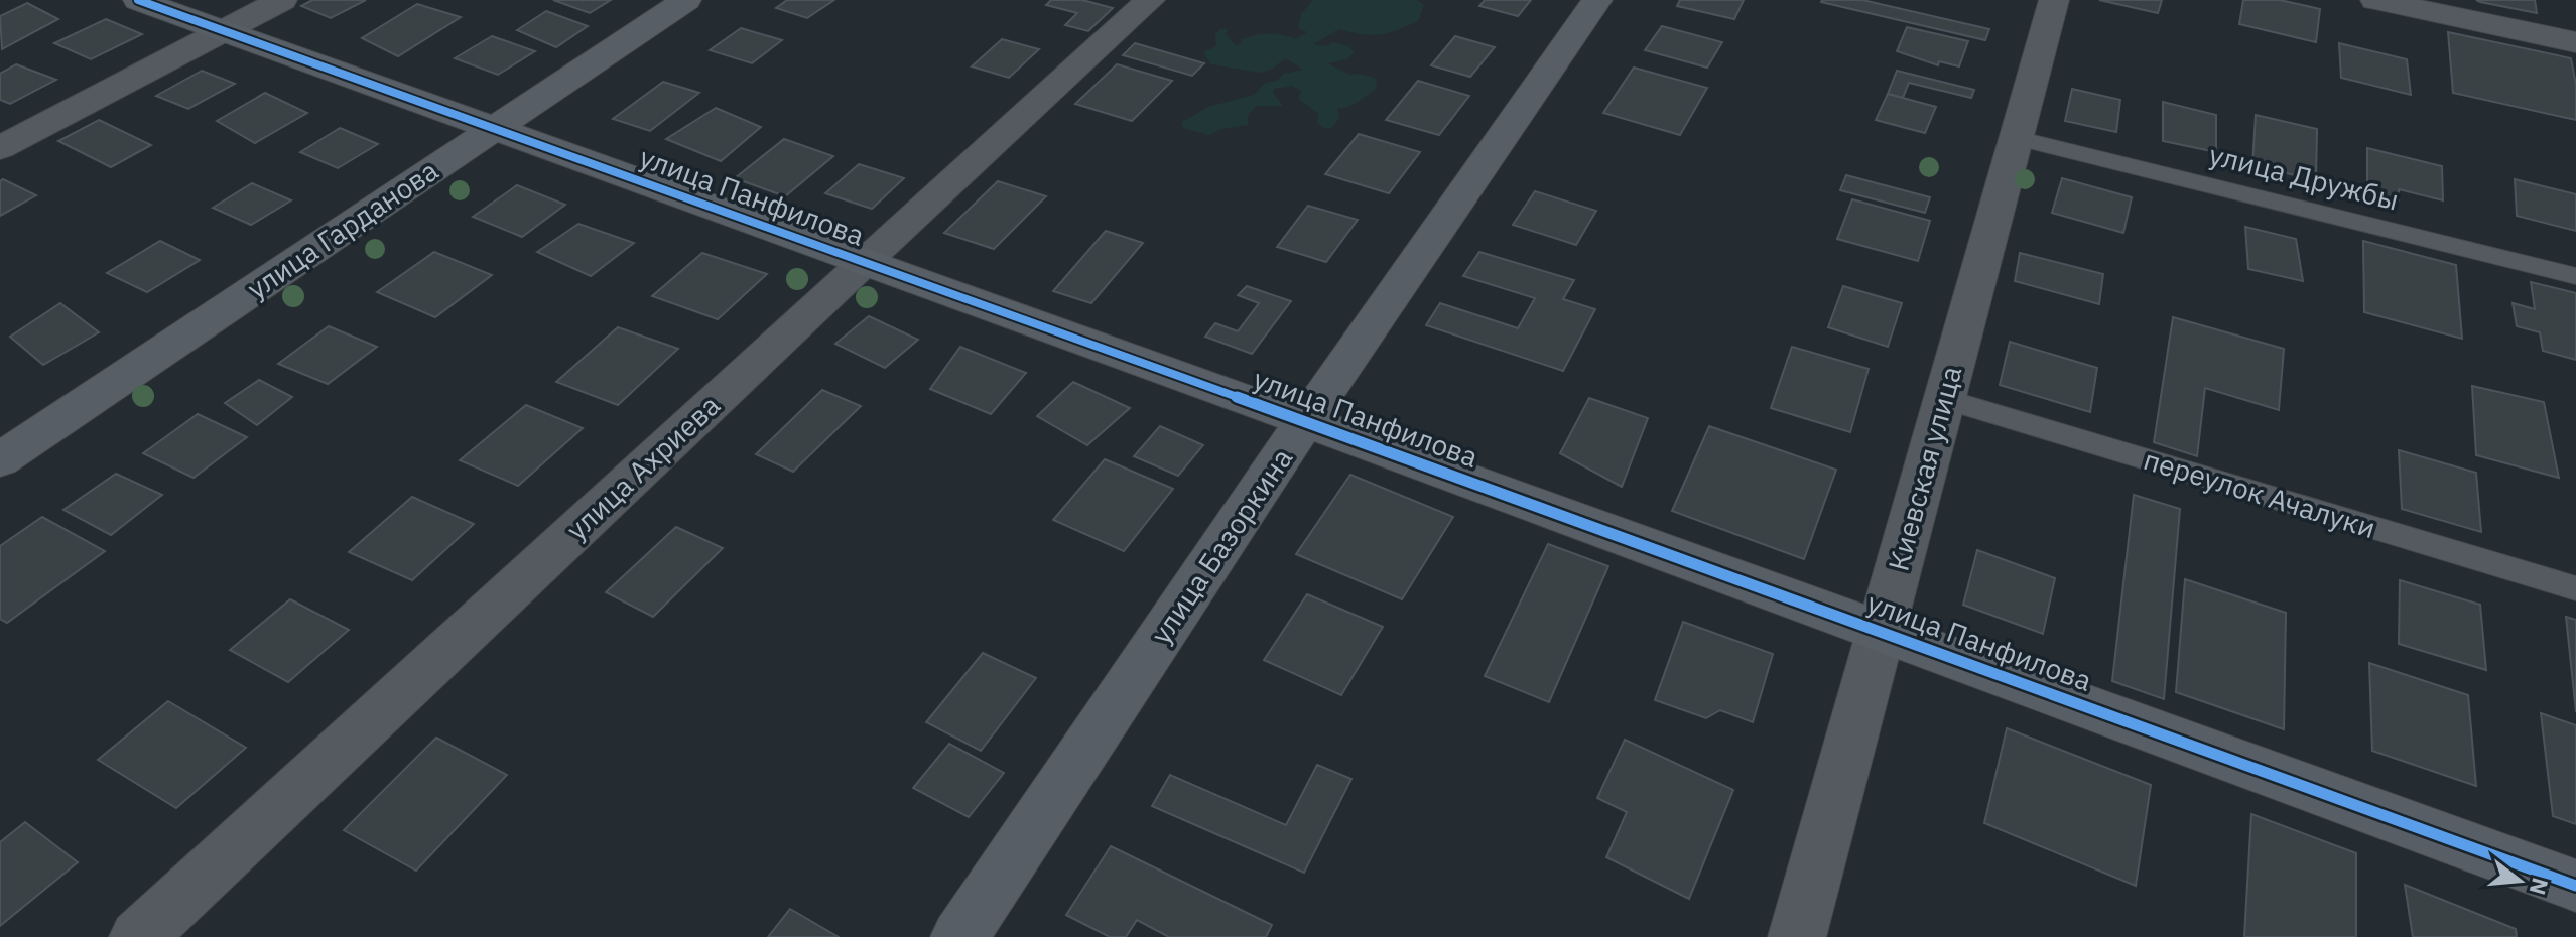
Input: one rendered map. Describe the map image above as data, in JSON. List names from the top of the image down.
{
  "streets": {
    "street": [
      "улица Панфилова",
      "улица Гарданова",
      "улица Ахриева",
      "Киевская улица",
      "улица Базоркина"
    ],
    "lane": ["улица Дружбы", "переулок Ачалуки"]
  },
  "crossings": [
    ["улица Дружбы", "Киевская улица"],
    ["улица Панфилова", "улица Гарданова"],
    ["улица Панфилова", "улица Ахриева"],
    ["улица Панфилова", "Киевская улица"],
    ["улица Панфилова", "улица Базоркина"],
    ["Киевская улица", "переулок Ачалуки"]
  ],
  "north": "right"
}
